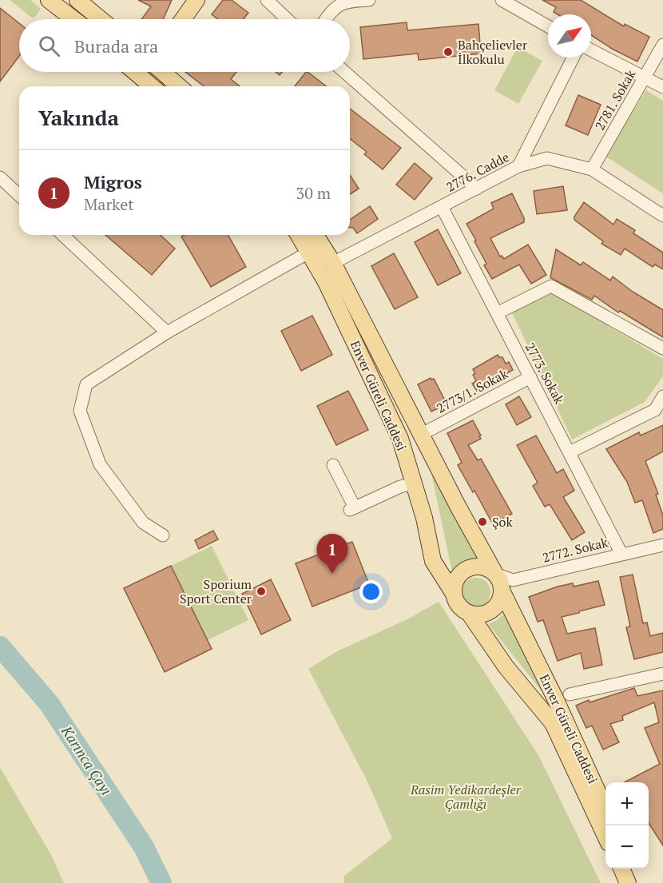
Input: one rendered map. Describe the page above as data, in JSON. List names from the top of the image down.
{
  "streets": {
    "main road": ["Enver Güreli Caddesi"],
    "street": [
      "2781. Sokak",
      "2776. Cadde",
      "2773. Sokak",
      "2773/1. Sokak",
      "2772. Sokak"
    ]
  },
  "crossings": [
    ["2781. Sokak", "2776. Cadde"],
    ["2776. Cadde", "2773. Sokak"],
    ["2776. Cadde", "Enver Güreli Caddesi"],
    ["2773. Sokak", "2773/1. Sokak"],
    ["2773. Sokak", "2772. Sokak"],
    ["Enver Güreli Caddesi", "2772. Sokak"]
  ],
  "water": ["Karınca Çayı"],
  "parks": ["Rasim Yedikardeşler Çamlığı"],
  "places": ["Bahçelievler İlkokulu", "Şok", "Sporium Sport Center"],
  "north": "top right",
  "page": {
    "search": "Burada ara",
    "heading": "Yakında",
    "list": [
      {
        "mark": "1",
        "name": "Migros",
        "note": "Market",
        "value": "30 m"
      }
    ],
    "pins": "1",
    "map_buttons": ["+", "−"]
  }
}
